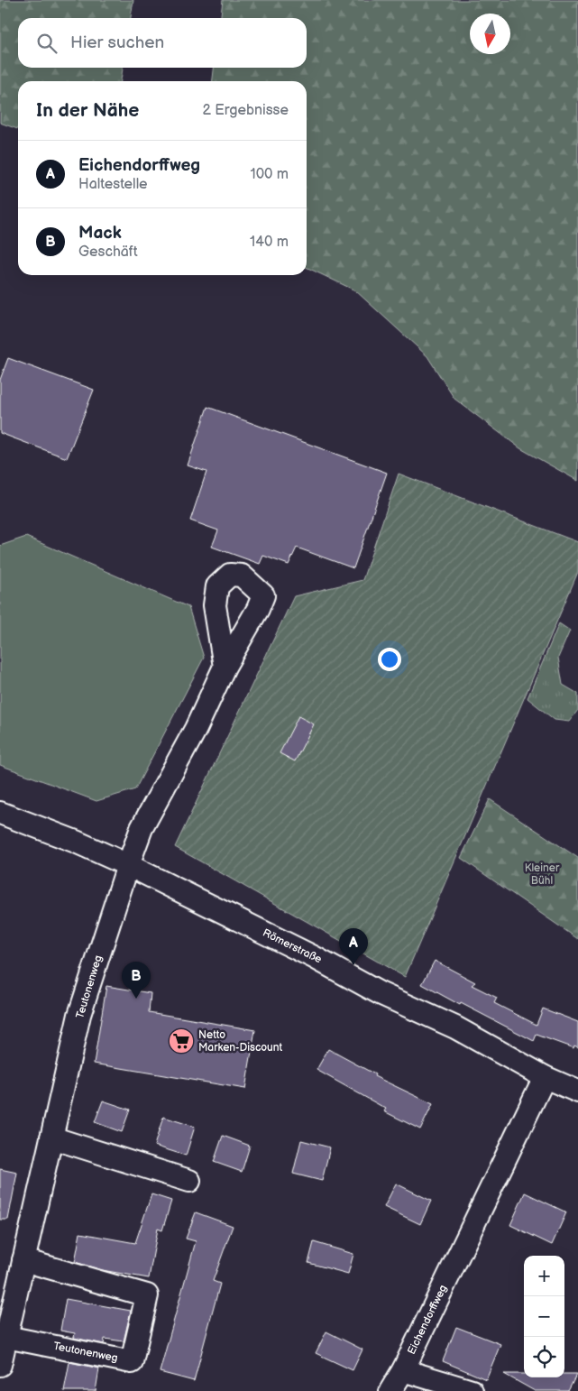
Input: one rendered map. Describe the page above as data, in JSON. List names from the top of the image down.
{
  "streets": {
    "street": ["Römerstraße", "Teutonenweg", "Eichendorffweg"]
  },
  "crossings": [
    ["Römerstraße", "Teutonenweg"],
    ["Römerstraße", "Eichendorffweg"]
  ],
  "parks": ["Kleiner Bühl"],
  "places": {
    "supermarket": ["Netto Marken-Discount"]
  },
  "north": "bottom",
  "page": {
    "search": "Hier suchen",
    "heading": ["In der Nähe", "2 Ergebnisse"],
    "list": [
      {
        "mark": "A",
        "name": "Eichendorffweg",
        "note": "Haltestelle",
        "value": "100 m"
      },
      {
        "mark": "B",
        "name": "Mack",
        "note": "Geschäft",
        "value": "140 m"
      }
    ],
    "pins": ["A", "B"],
    "map_buttons": ["+", "−"]
  }
}
